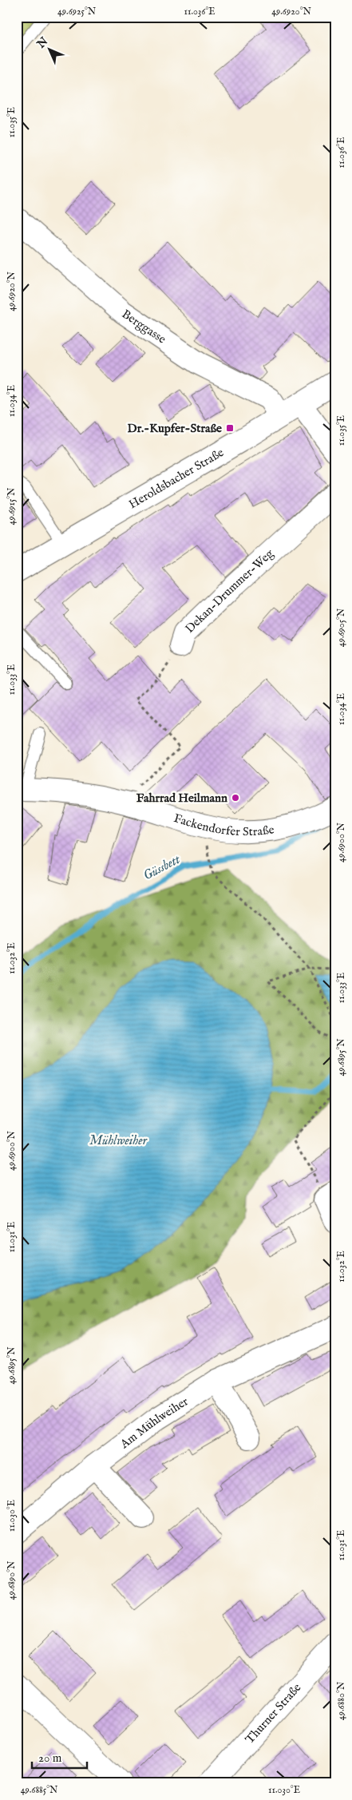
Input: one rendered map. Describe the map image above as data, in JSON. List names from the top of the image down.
{
  "streets": {
    "street": [
      "Berggasse",
      "Heroldsbacher Straße",
      "Dekan-Drummer-Weg",
      "Fackendorfer Straße",
      "Am Mühlweiher",
      "Thurner Straße"
    ]
  },
  "crossings": [
    ["Berggasse", "Heroldsbacher Straße"],
    ["Dekan-Drummer-Weg", "Fackendorfer Straße"]
  ],
  "water": ["Güssbett", "Mühlweiher"],
  "places": {
    "transit": ["Dr.-Kupfer-Straße"],
    "other": ["Fahrrad Heilmann"]
  },
  "scale_bar": "20 m",
  "north": "top left",
  "coordinates": [
    "49.6925°N",
    "11.036°E",
    "49.6920°N",
    "11.035°E",
    "11.034°E",
    "49.6915°N",
    "49.6905°N",
    "11.033°E",
    "49.6900°N",
    "11.032°E",
    "49.6895°N",
    "11.031°E",
    "11.030°E",
    "49.6890°N",
    "49.6880°N",
    "49.6885°N"
  ]
}
